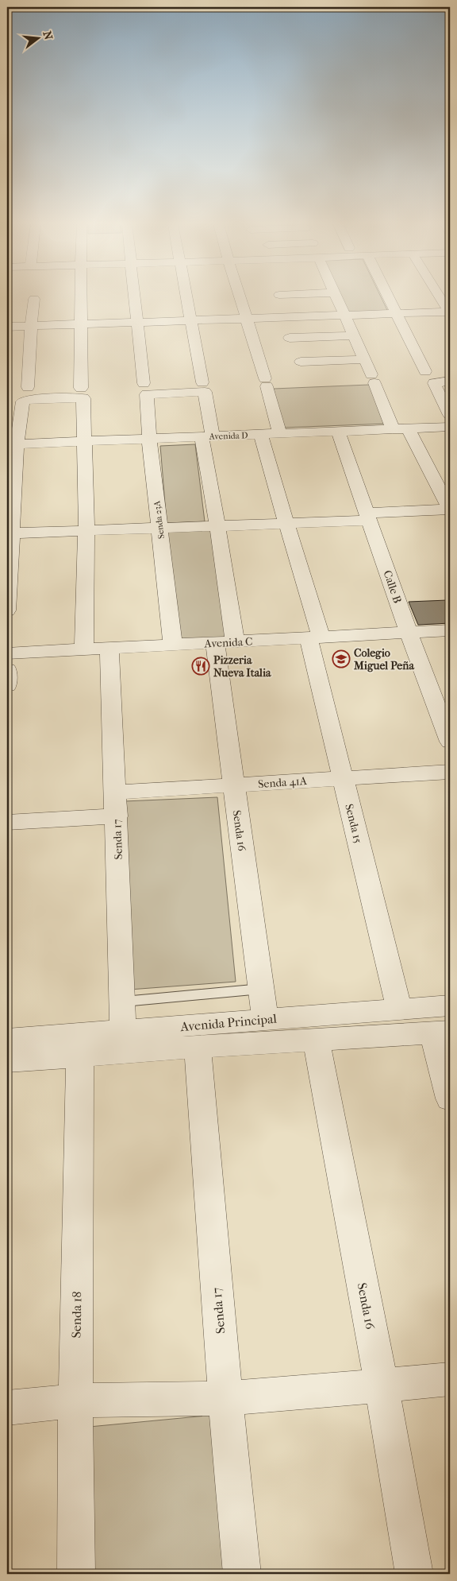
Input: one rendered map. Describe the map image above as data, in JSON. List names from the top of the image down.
{
  "streets": {
    "street": [
      "Avenida D",
      "Senda 23A",
      "Calle B",
      "Avenida C",
      "Senda 41A",
      "Senda 15",
      "Senda 16",
      "Senda 17",
      "Avenida Principal",
      "Senda 18"
    ]
  },
  "crossings": [
    ["Avenida D", "Senda 23A"],
    ["Avenida D", "Calle B"],
    ["Avenida D", "Senda 15"],
    ["Avenida D", "Senda 16"],
    ["Senda 23A", "Avenida C"],
    ["Calle B", "Avenida C"],
    ["Avenida C", "Senda 15"],
    ["Avenida C", "Senda 16"],
    ["Avenida C", "Senda 17"],
    ["Senda 41A", "Senda 15"],
    ["Senda 41A", "Senda 16"],
    ["Senda 41A", "Senda 17"],
    ["Senda 15", "Avenida Principal"],
    ["Senda 16", "Avenida Principal"],
    ["Senda 17", "Avenida Principal"],
    ["Avenida Principal", "Senda 18"]
  ],
  "places": {
    "school or university": ["Colegio Miguel Peña"],
    "restaurant": ["Pizzeria Nueva Italia"]
  },
  "north": "right"
}
